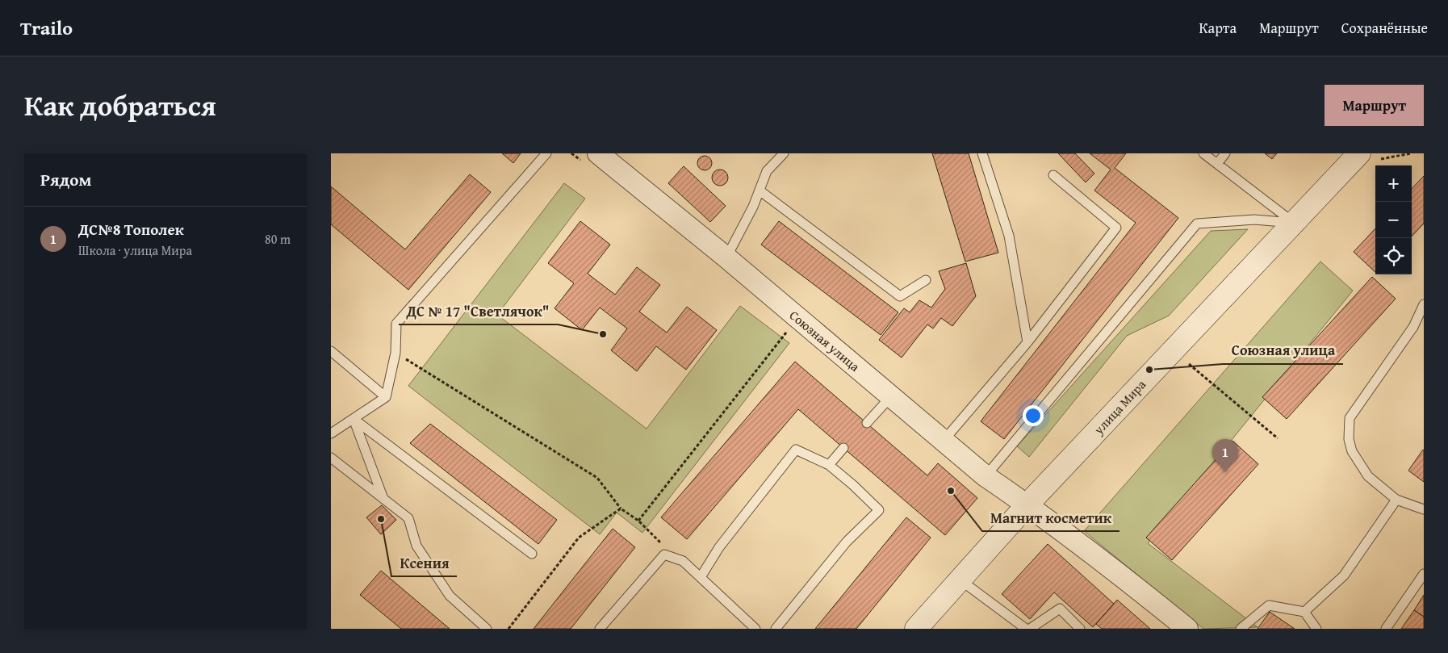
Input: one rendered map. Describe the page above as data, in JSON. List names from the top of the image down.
{
  "streets": {
    "main road": ["улица Мира"],
    "street": ["Союзная улица"]
  },
  "crossings": [
    ["Союзная улица", "улица Мира"]
  ],
  "places": [
    "ДС № 17 \"Светлячок\"",
    "Союзная улица",
    "Магнит косметик",
    "Ксения"
  ],
  "page": {
    "header": "Trailo",
    "nav": ["Карта", "Маршрут", "Сохранённые"],
    "title": "Как добраться",
    "buttons": "Маршрут",
    "heading": "Рядом",
    "map_buttons": ["+", "−"],
    "list": [
      {
        "mark": "1",
        "name": "ДС№8 Тополек",
        "note": "Школа · улица Мира",
        "value": "80 m"
      }
    ],
    "pins": "1"
  }
}
